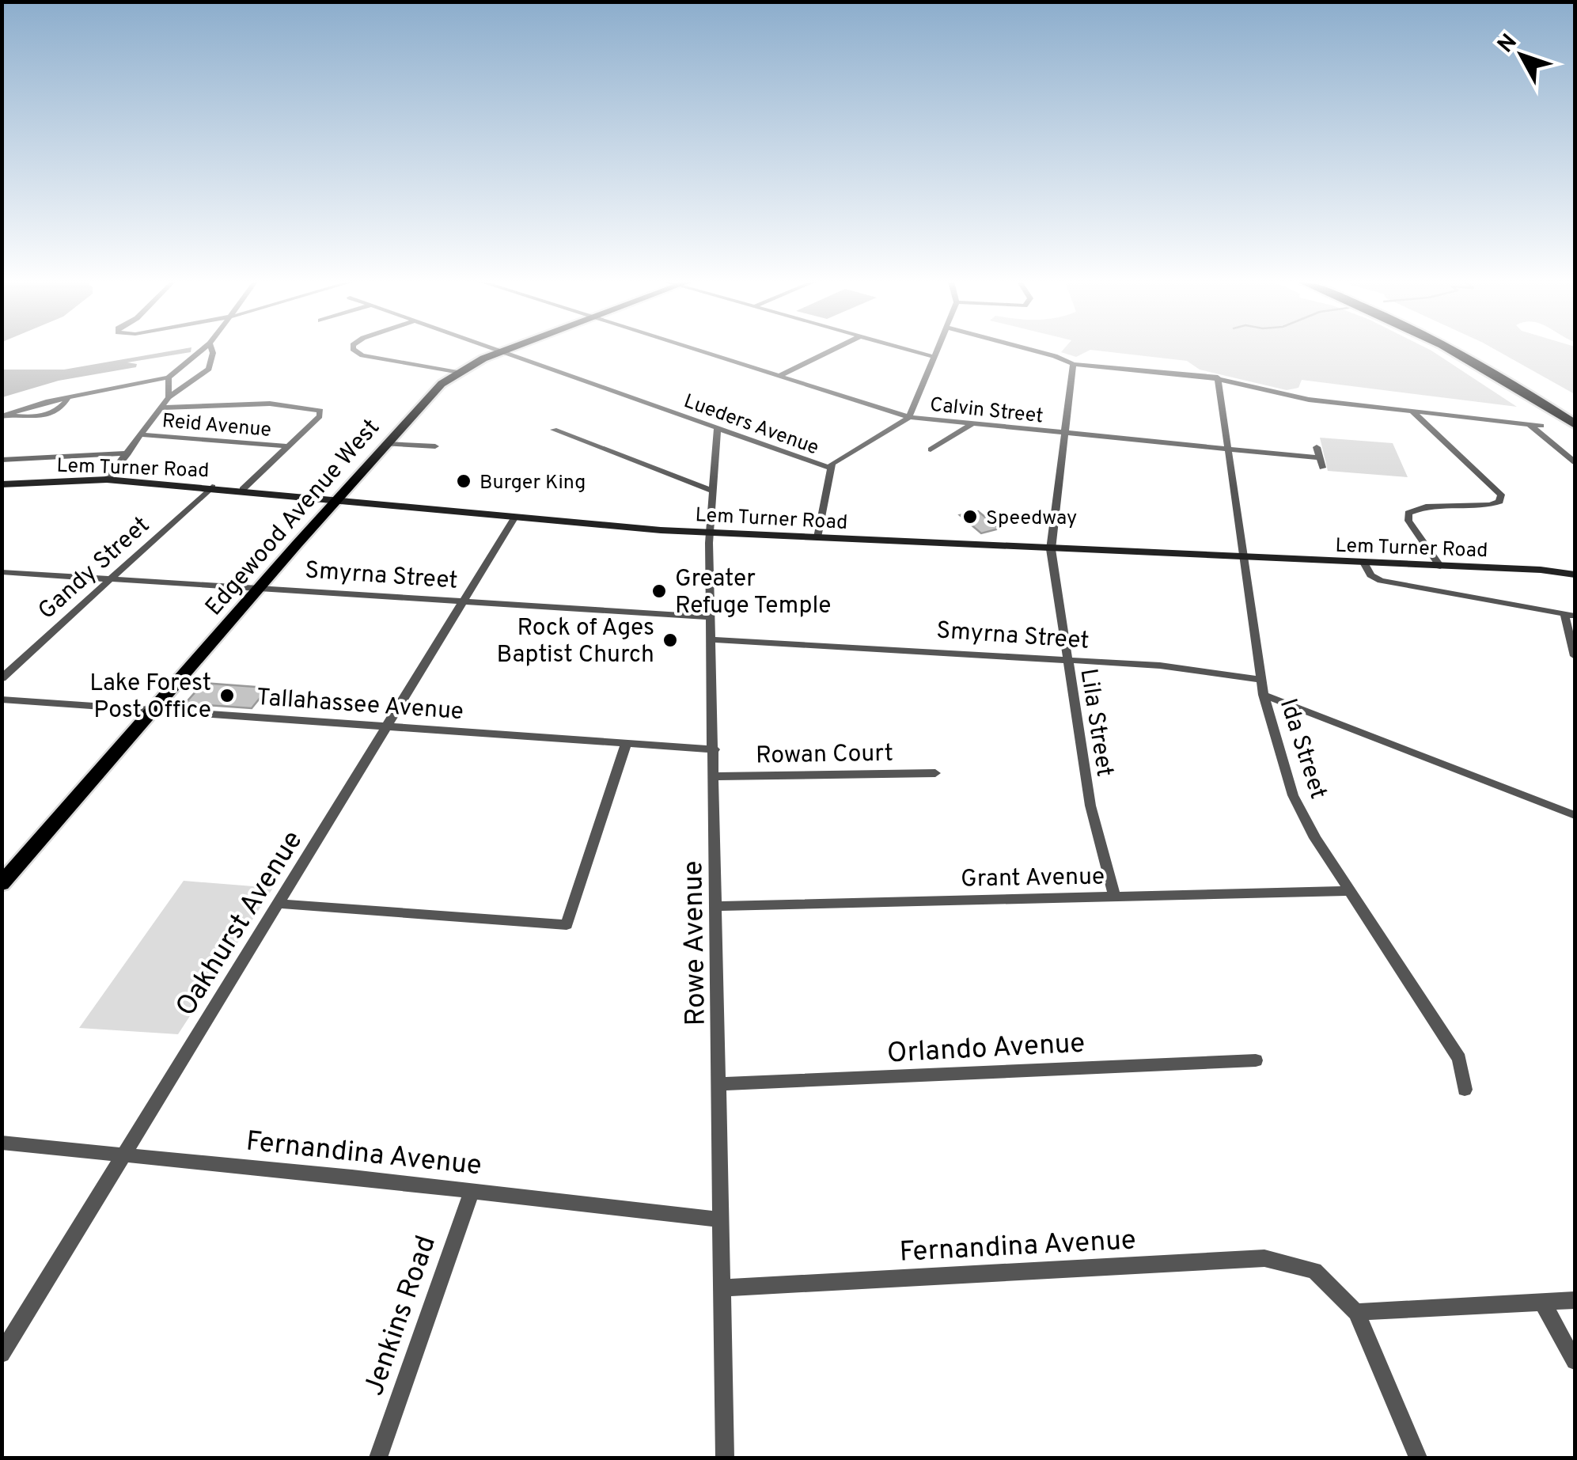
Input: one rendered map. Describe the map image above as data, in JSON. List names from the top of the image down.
{
  "streets": {
    "main road": ["Lem Turner Road", "Edgewood Avenue West"],
    "street": [
      "Calvin Street",
      "Lueders Avenue",
      "Reid Avenue",
      "Gandy Street",
      "Smyrna Street",
      "Tallahassee Avenue",
      "Lila Street",
      "Ida Street",
      "Rowan Court",
      "Grant Avenue",
      "Oakhurst Avenue",
      "Rowe Avenue",
      "Orlando Avenue",
      "Fernandina Avenue",
      "Jenkins Road"
    ]
  },
  "crossings": [
    ["Calvin Street", "Lila Street"],
    ["Calvin Street", "Ida Street"],
    ["Lueders Avenue", "Edgewood Avenue West"],
    ["Lueders Avenue", "Rowe Avenue"],
    ["Lem Turner Road", "Edgewood Avenue West"],
    ["Lem Turner Road", "Gandy Street"],
    ["Lem Turner Road", "Lila Street"],
    ["Lem Turner Road", "Ida Street"],
    ["Lem Turner Road", "Oakhurst Avenue"],
    ["Lem Turner Road", "Rowe Avenue"],
    ["Edgewood Avenue West", "Smyrna Street"],
    ["Edgewood Avenue West", "Tallahassee Avenue"],
    ["Gandy Street", "Smyrna Street"],
    ["Smyrna Street", "Lila Street"],
    ["Smyrna Street", "Ida Street"],
    ["Smyrna Street", "Oakhurst Avenue"],
    ["Smyrna Street", "Rowe Avenue"],
    ["Tallahassee Avenue", "Oakhurst Avenue"],
    ["Tallahassee Avenue", "Rowe Avenue"],
    ["Lila Street", "Grant Avenue"],
    ["Ida Street", "Grant Avenue"],
    ["Rowan Court", "Rowe Avenue"],
    ["Grant Avenue", "Rowe Avenue"],
    ["Oakhurst Avenue", "Fernandina Avenue"],
    ["Rowe Avenue", "Orlando Avenue"],
    ["Rowe Avenue", "Fernandina Avenue"],
    ["Fernandina Avenue", "Jenkins Road"]
  ],
  "places": [
    "Burger King",
    "Speedway",
    "Greater Refuge Temple",
    "Rock of Ages Baptist Church",
    "Lake Forest Post Office"
  ],
  "north": "top left"
}
